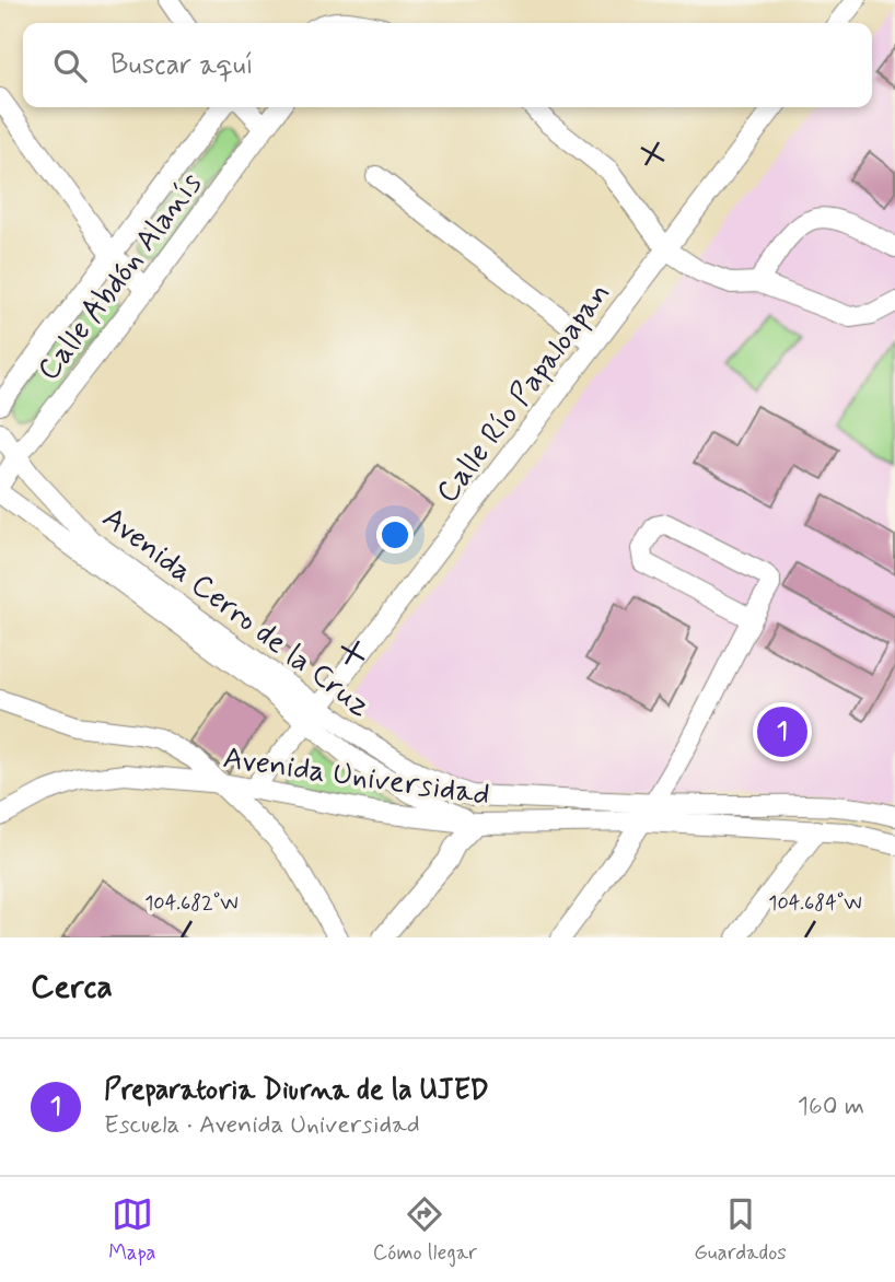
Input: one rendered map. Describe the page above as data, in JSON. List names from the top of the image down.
{
  "streets": {
    "street": [
      "Calle Abdón Alanís",
      "Calle Río Papaloapan",
      "Avenida Cerro de la Cruz",
      "Avenida Universidad"
    ]
  },
  "crossings": [
    ["Calle Abdón Alanís", "Avenida Cerro de la Cruz"],
    ["Calle Río Papaloapan", "Avenida Cerro de la Cruz"],
    ["Calle Río Papaloapan", "Avenida Universidad"],
    ["Avenida Cerro de la Cruz", "Avenida Universidad"]
  ],
  "page": {
    "search": "Buscar aquí",
    "pins": "1",
    "heading": "Cerca",
    "list": [
      {
        "mark": "1",
        "name": "Preparatoria Diurna de la UJED",
        "note": "Escuela · Avenida Universidad",
        "value": "160 m"
      }
    ],
    "nav": ["Mapa", "Cómo llegar", "Guardados"]
  },
  "coordinates": ["104.682°W", "104.684°W"]
}
